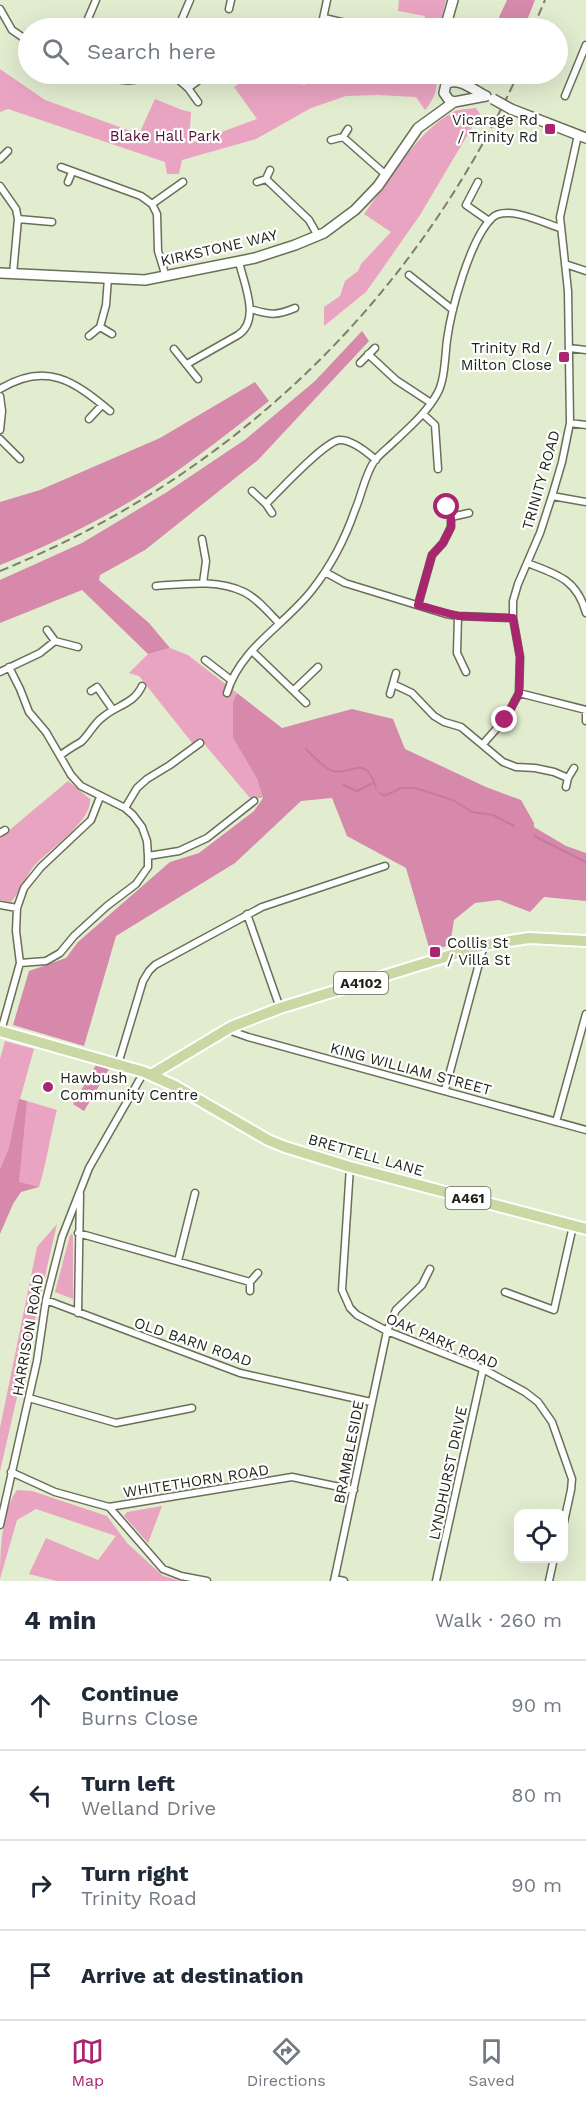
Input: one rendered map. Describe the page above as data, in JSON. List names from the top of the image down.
{
  "streets": {
    "main road": ["A4102", "BRETTELL LANE", "A461"],
    "street": [
      "KIRKSTONE WAY",
      "TRINITY ROAD",
      "KING WILLIAM STREET",
      "HARRISON ROAD",
      "OAK PARK ROAD",
      "OLD BARN ROAD",
      "BRAMBLESIDE",
      "LYNDHURST DRIVE",
      "WHITETHORN ROAD"
    ]
  },
  "crossings": [
    ["A4102", "KING WILLIAM STREET"],
    ["A4102", "BRETTELL LANE"],
    ["A4102", "A461"],
    ["A4102", "HARRISON ROAD"],
    ["BRETTELL LANE", "A461"],
    ["BRETTELL LANE", "HARRISON ROAD"],
    ["BRETTELL LANE", "OAK PARK ROAD"],
    ["A461", "HARRISON ROAD"],
    ["HARRISON ROAD", "OLD BARN ROAD"],
    ["HARRISON ROAD", "WHITETHORN ROAD"],
    ["OAK PARK ROAD", "BRAMBLESIDE"],
    ["OAK PARK ROAD", "LYNDHURST DRIVE"],
    ["OLD BARN ROAD", "BRAMBLESIDE"],
    ["BRAMBLESIDE", "WHITETHORN ROAD"]
  ],
  "parks": ["Blake Hall Park"],
  "places": {
    "transit": ["Vicarage Rd / Trinity Rd", "Trinity Rd / Milton Close", "Collis St / Villa St"],
    "other": ["Hawbush Community Centre"]
  },
  "page": {
    "search": "Search here",
    "heading": ["4 min", "Walk · 260 m"],
    "list": [
      ["Continue", "Burns Close", "90 m"],
      ["Turn left", "Welland Drive", "80 m"],
      ["Turn right", "Trinity Road", "90 m"],
      "Arrive at destination"
    ],
    "nav": ["Map", "Directions", "Saved"]
  }
}
